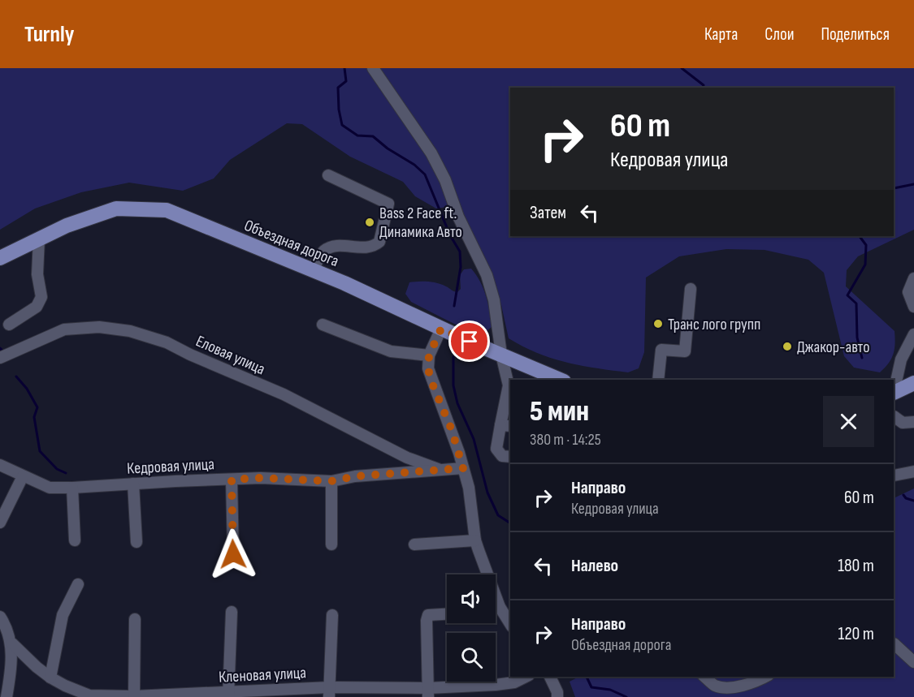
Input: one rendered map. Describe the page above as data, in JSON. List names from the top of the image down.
{
  "streets": {
    "main road": ["Объездная дорога"],
    "street": ["Еловая улица", "Кедровая улица", "Кленовая улица"]
  },
  "crossings": [
    ["Еловая улица", "Кедровая улица"]
  ],
  "places": ["Bass 2 Face ft. Динамика Авто", "Транс лого групп", "Джакор-авто"],
  "page": {
    "header": "Turnly",
    "nav": ["Карта", "Слои", "Поделиться"],
    "turn": ["60 m", "Кедровая улица"],
    "then": "Затем",
    "heading": ["5 мин", "380 m · 14:25"],
    "list": [
      {
        "name": "Направо",
        "note": "Кедровая улица",
        "value": "60 m"
      },
      {
        "name": "Налево",
        "value": "180 m"
      },
      {
        "name": "Направо",
        "note": "Объездная дорога",
        "value": "120 m"
      }
    ]
  }
}
